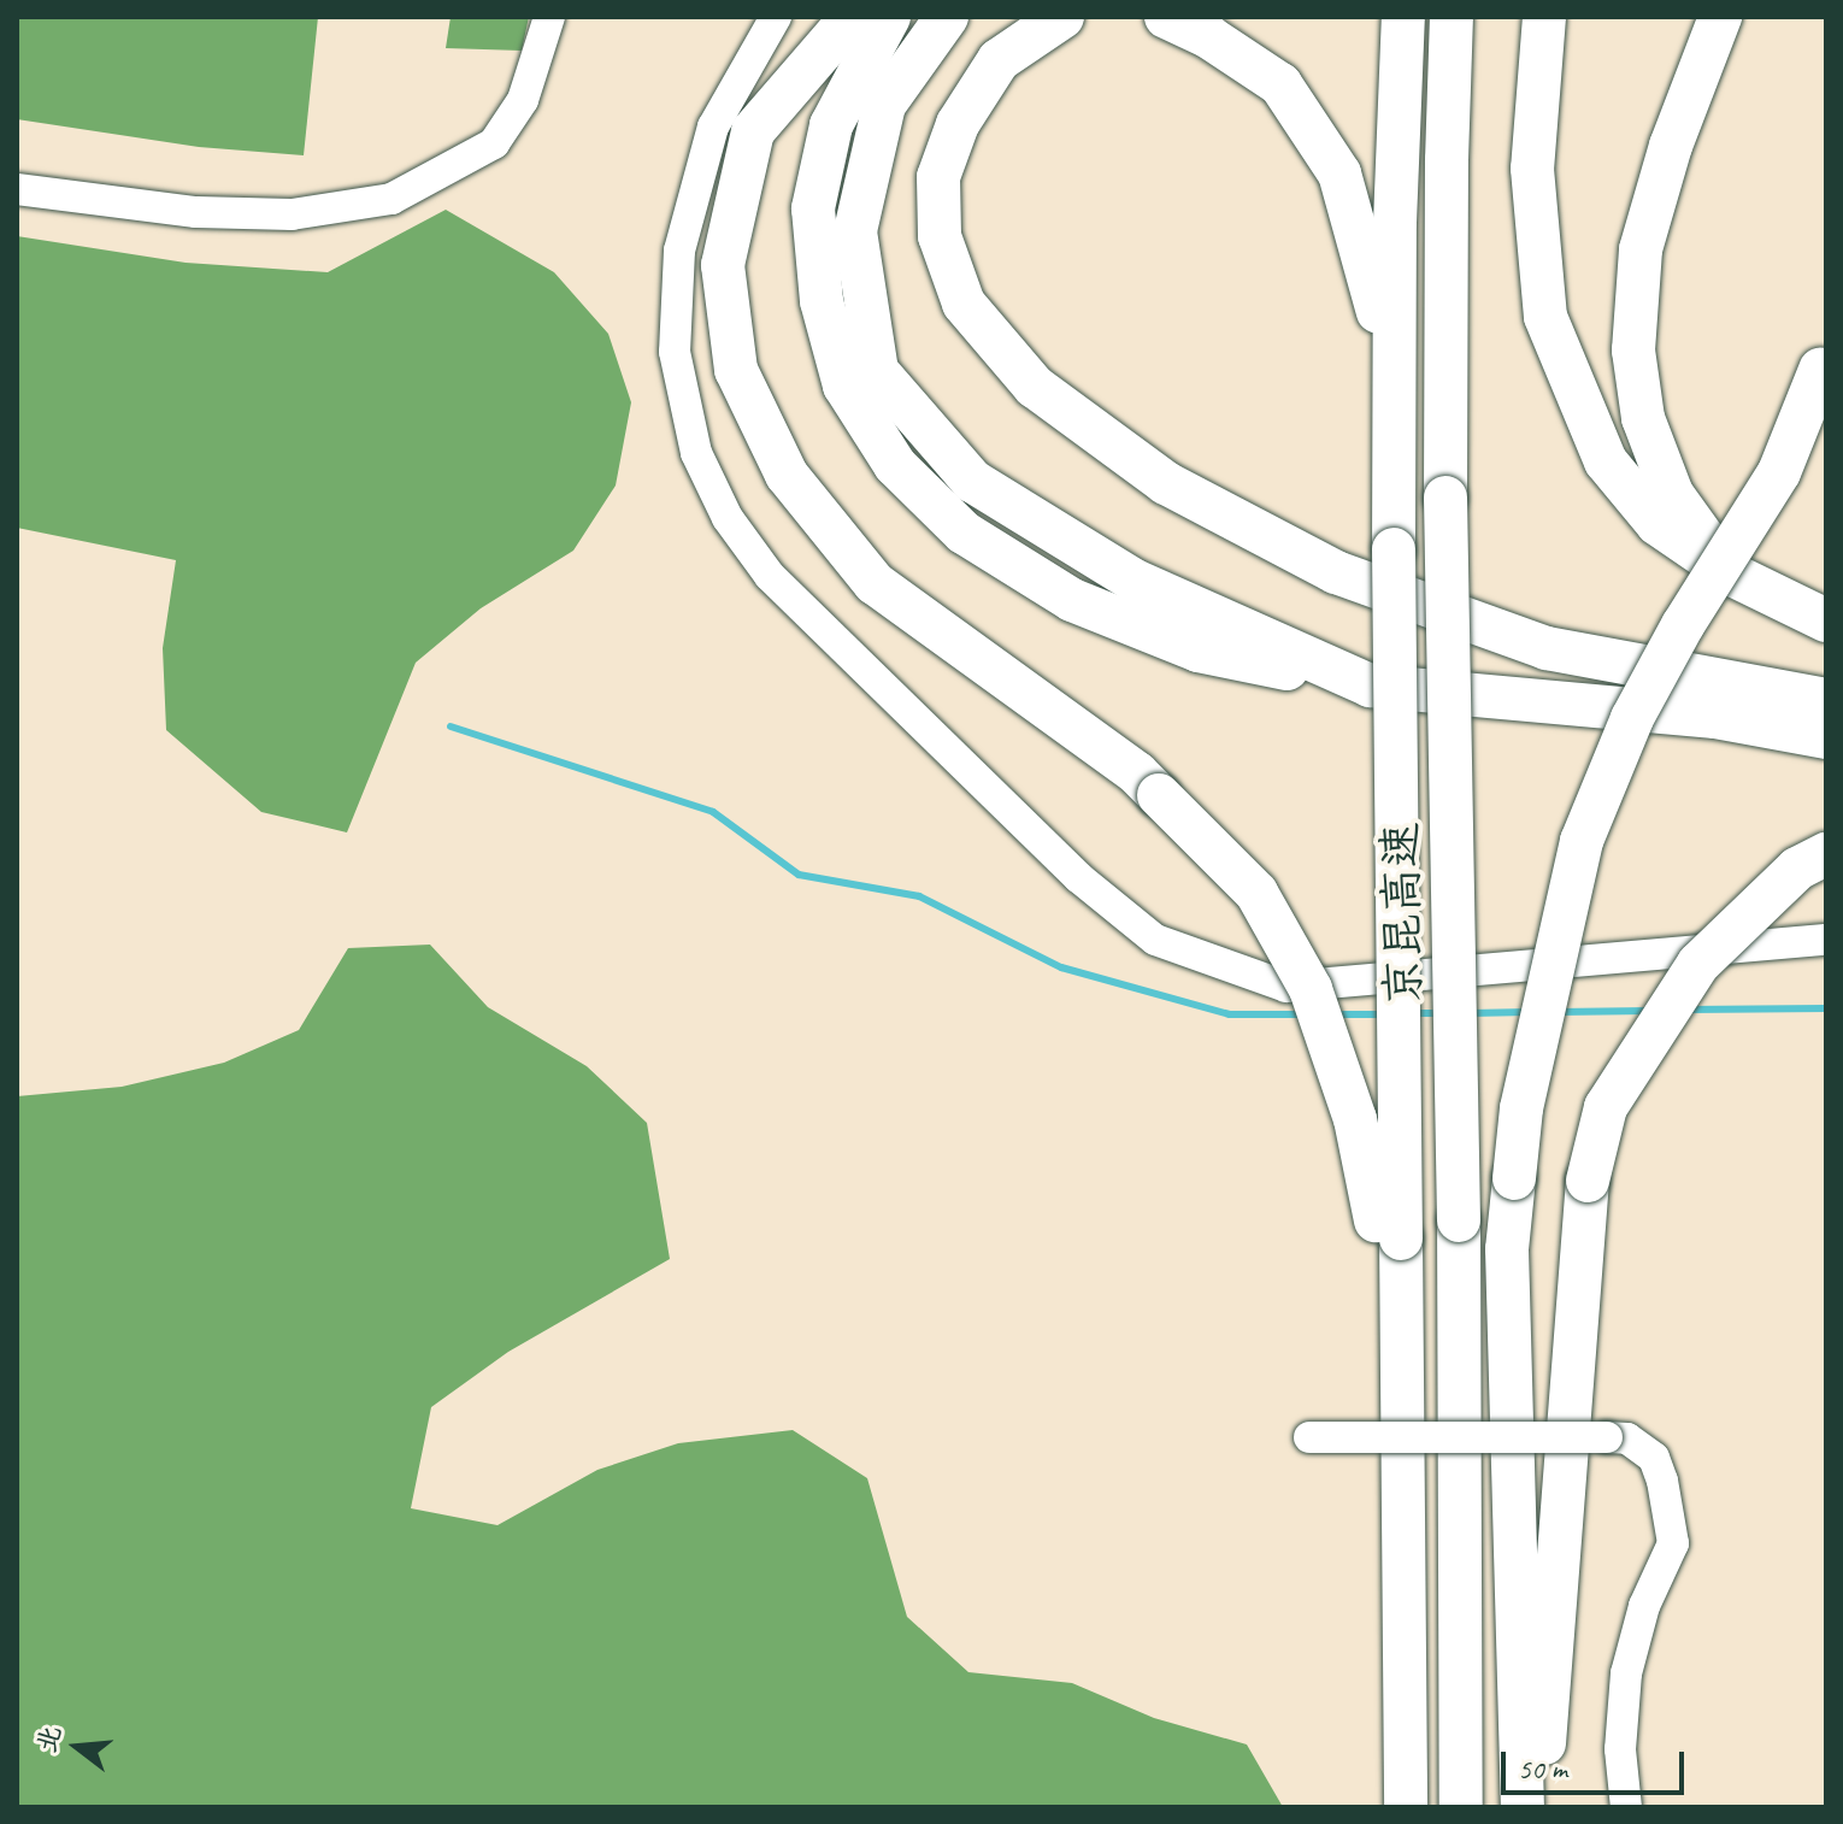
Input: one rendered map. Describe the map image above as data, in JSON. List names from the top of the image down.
{
  "streets": {
    "highway": ["京昆高速"]
  },
  "scale_bar": "50 m",
  "north": "left"
}
